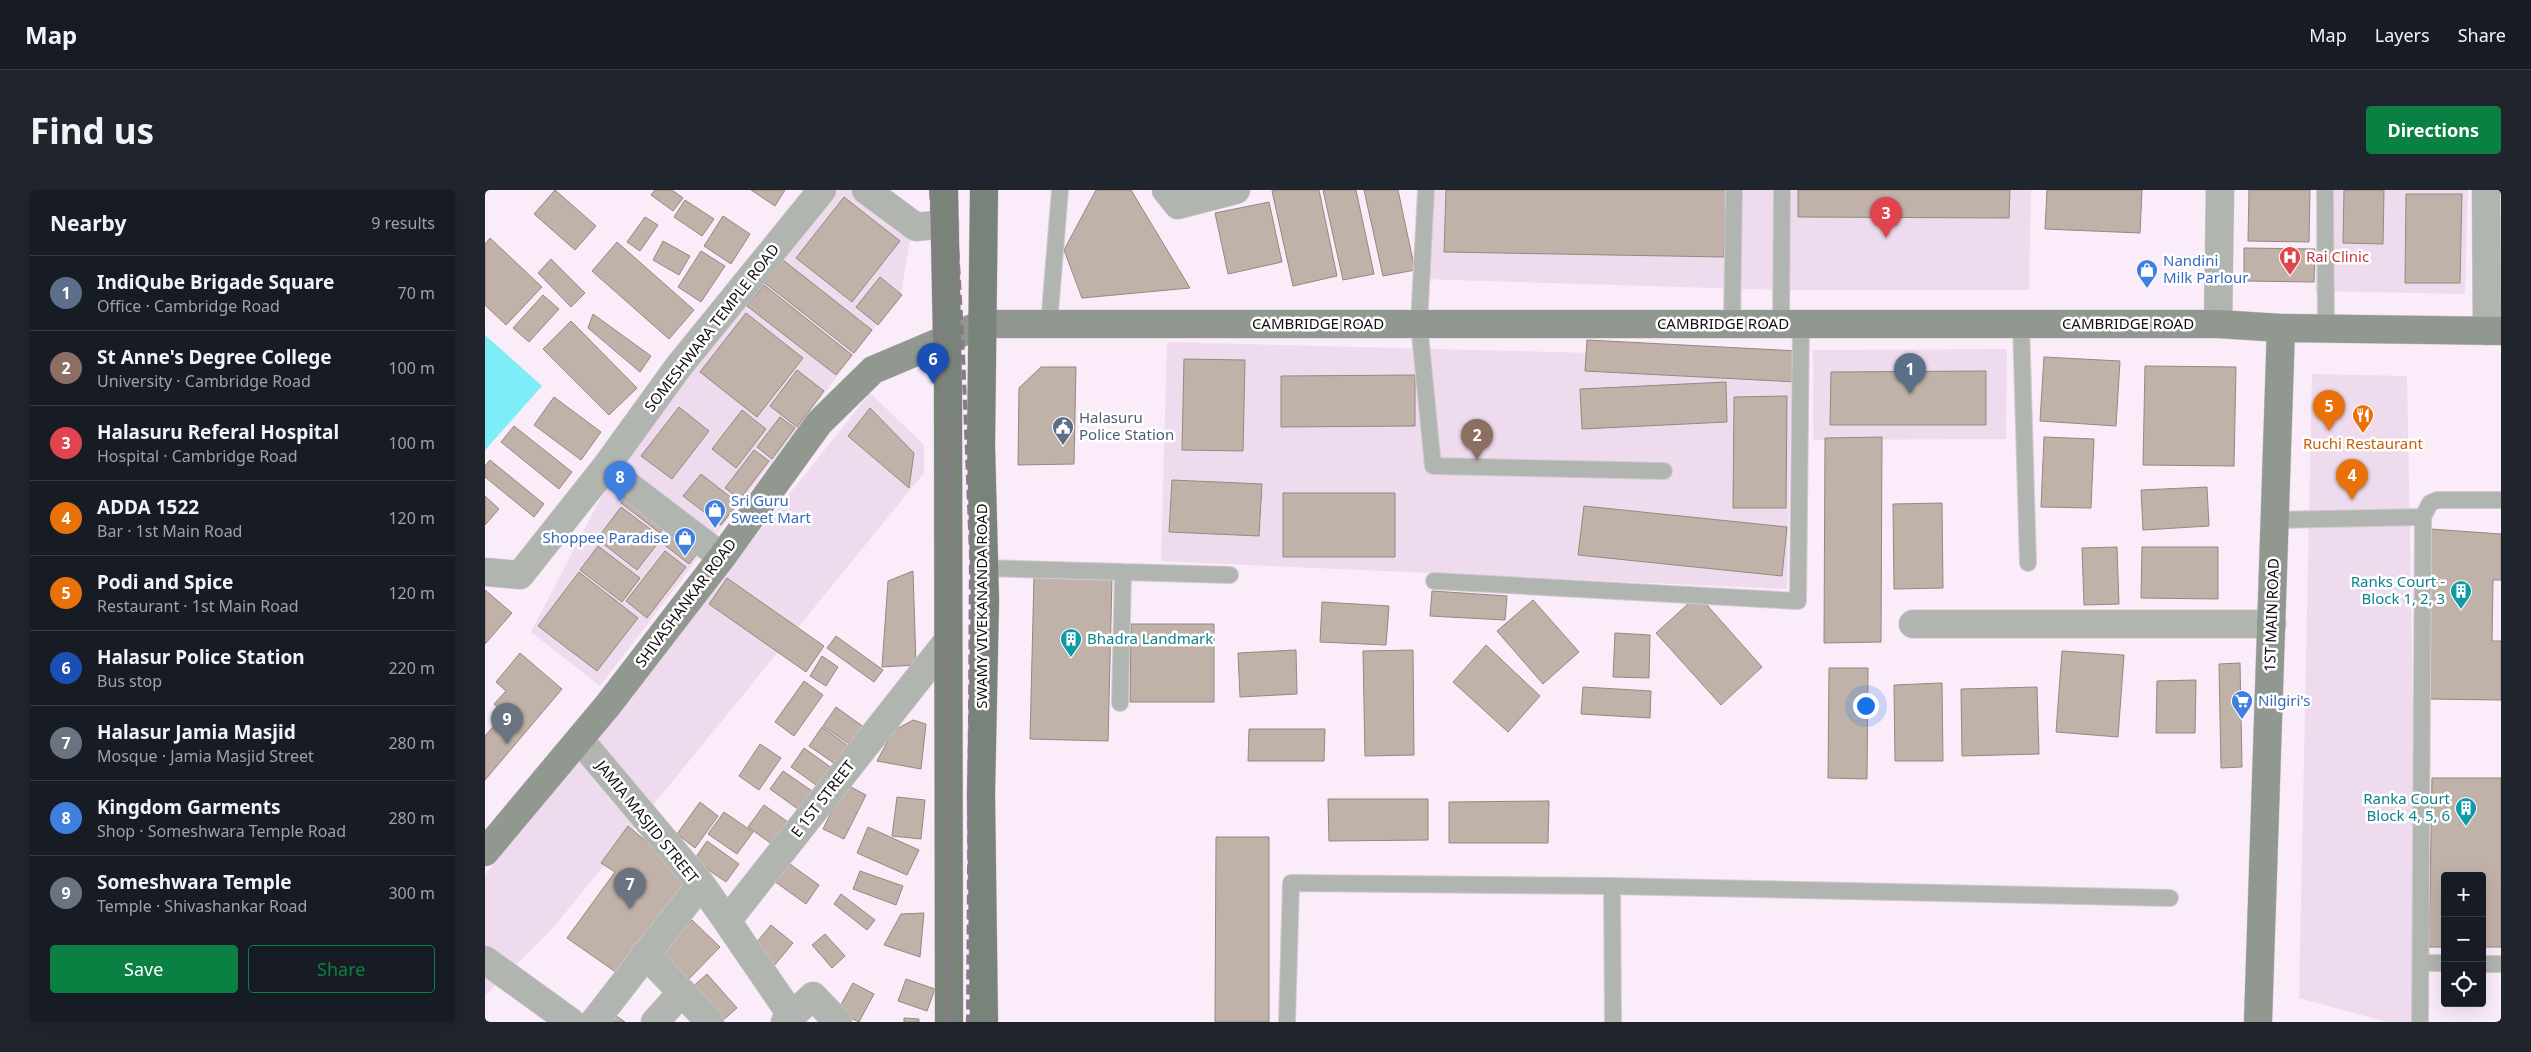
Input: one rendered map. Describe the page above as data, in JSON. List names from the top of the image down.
{
  "streets": {
    "main road": ["SWAMY VIVEKANANDA ROAD"],
    "street": [
      "CAMBRIDGE ROAD",
      "SOMESHWARA TEMPLE ROAD",
      "SHIVASHANKAR ROAD",
      "1ST MAIN ROAD",
      "E 1ST STREET",
      "JAMIA MASJID STREET"
    ]
  },
  "crossings": [
    ["CAMBRIDGE ROAD", "SHIVASHANKAR ROAD"],
    ["CAMBRIDGE ROAD", "SWAMY VIVEKANANDA ROAD"],
    ["CAMBRIDGE ROAD", "1ST MAIN ROAD"],
    ["SHIVASHANKAR ROAD", "JAMIA MASJID STREET"]
  ],
  "places": {
    "hospital": ["Rai Clinic"],
    "shop": ["Nandini Milk Parlour", "Sri Guru Sweet Mart", "Shoppee Paradise"],
    "restaurant": ["Ruchi Restaurant"],
    "public building": ["Halasuru Police Station"],
    "building": ["Ranks Court - Block 1, 2, 3", "Bhadra Landmark", "Ranka Court Block 4, 5, 6"],
    "supermarket": ["Nilgiri's"]
  },
  "page": {
    "header": "Map",
    "nav": ["Map", "Layers", "Share"],
    "buttons": [
      "Directions",
      ["Save", "Share"]
    ],
    "title": "Find us",
    "heading": ["Nearby", "9 results"],
    "pins": [
      "3",
      "6",
      "1",
      "5",
      "2",
      "4",
      "8",
      "9",
      "7"
    ],
    "list": [
      {
        "mark": "1",
        "name": "IndiQube Brigade Square",
        "note": "Office · Cambridge Road",
        "value": "70 m"
      },
      {
        "mark": "2",
        "name": "St Anne's Degree College",
        "note": "University · Cambridge Road",
        "value": "100 m"
      },
      {
        "mark": "3",
        "name": "Halasuru Referal Hospital",
        "note": "Hospital · Cambridge Road",
        "value": "100 m"
      },
      {
        "mark": "4",
        "name": "ADDA 1522",
        "note": "Bar · 1st Main Road",
        "value": "120 m"
      },
      {
        "mark": "5",
        "name": "Podi and Spice",
        "note": "Restaurant · 1st Main Road",
        "value": "120 m"
      },
      {
        "mark": "6",
        "name": "Halasur Police Station",
        "note": "Bus stop",
        "value": "220 m"
      },
      {
        "mark": "7",
        "name": "Halasur Jamia Masjid",
        "note": "Mosque · Jamia Masjid Street",
        "value": "280 m"
      },
      {
        "mark": "8",
        "name": "Kingdom Garments",
        "note": "Shop · Someshwara Temple Road",
        "value": "280 m"
      },
      {
        "mark": "9",
        "name": "Someshwara Temple",
        "note": "Temple · Shivashankar Road",
        "value": "300 m"
      }
    ],
    "map_buttons": ["+", "−"]
  }
}
